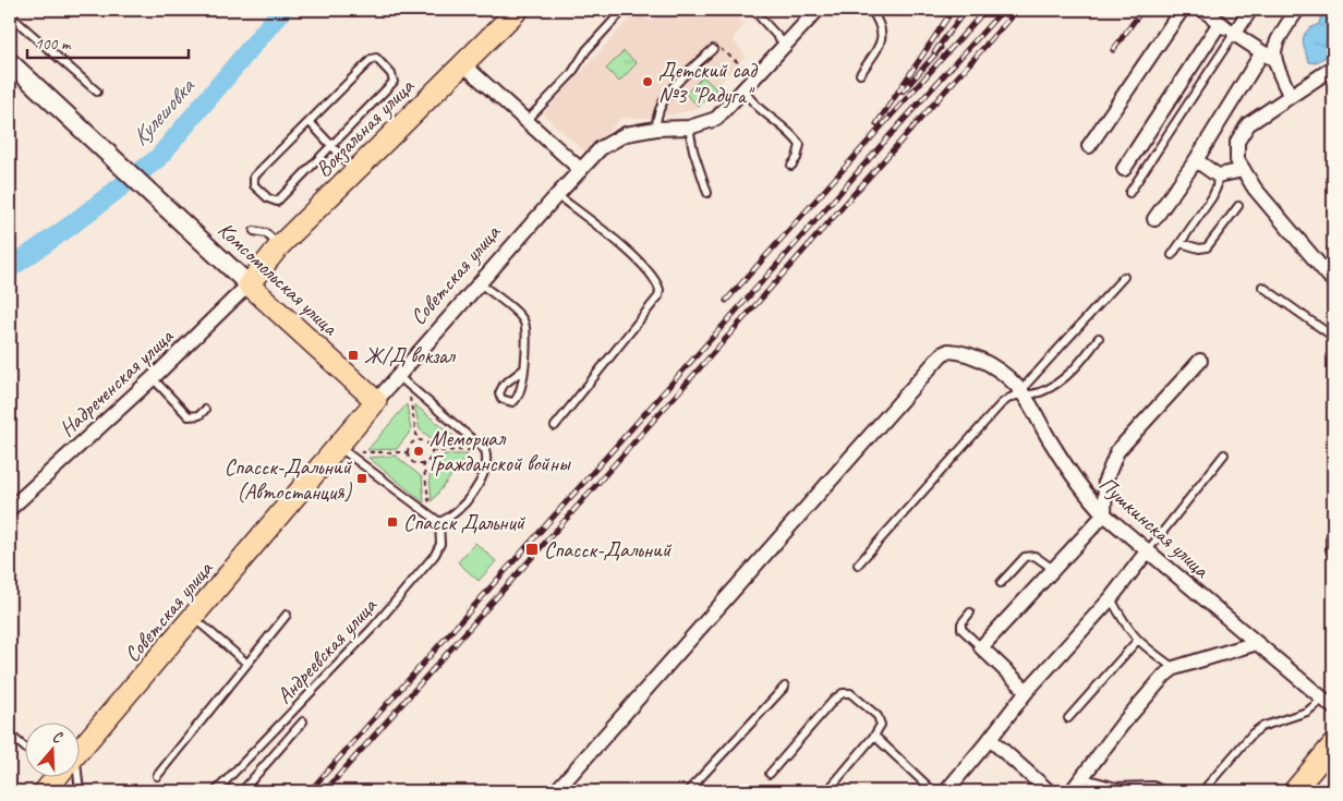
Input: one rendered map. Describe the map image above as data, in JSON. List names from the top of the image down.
{
  "streets": {
    "main road": ["Вокзальная улица", "Советская улица", "Комсомольская улица"],
    "street": ["Надреченская улица", "Пушкинская улица"],
    "lane": ["Андреевская улица"]
  },
  "crossings": [
    ["Вокзальная улица", "Комсомольская улица"],
    ["Вокзальная улица", "Надреченская улица"],
    ["Советская улица", "Комсомольская улица"],
    ["Комсомольская улица", "Надреченская улица"]
  ],
  "water": ["Кулешовка"],
  "places": {
    "other": ["Детский сад №3 \"Радуга\"", "Мемориал Гражданской войны"],
    "transit": [
      "Ж/Д вокзал",
      "Спасск-Дальний (Автостанция)",
      "Спасск Дальний",
      "Спасск-Дальний"
    ]
  },
  "scale_bar": "100 m",
  "north": "top"
}
